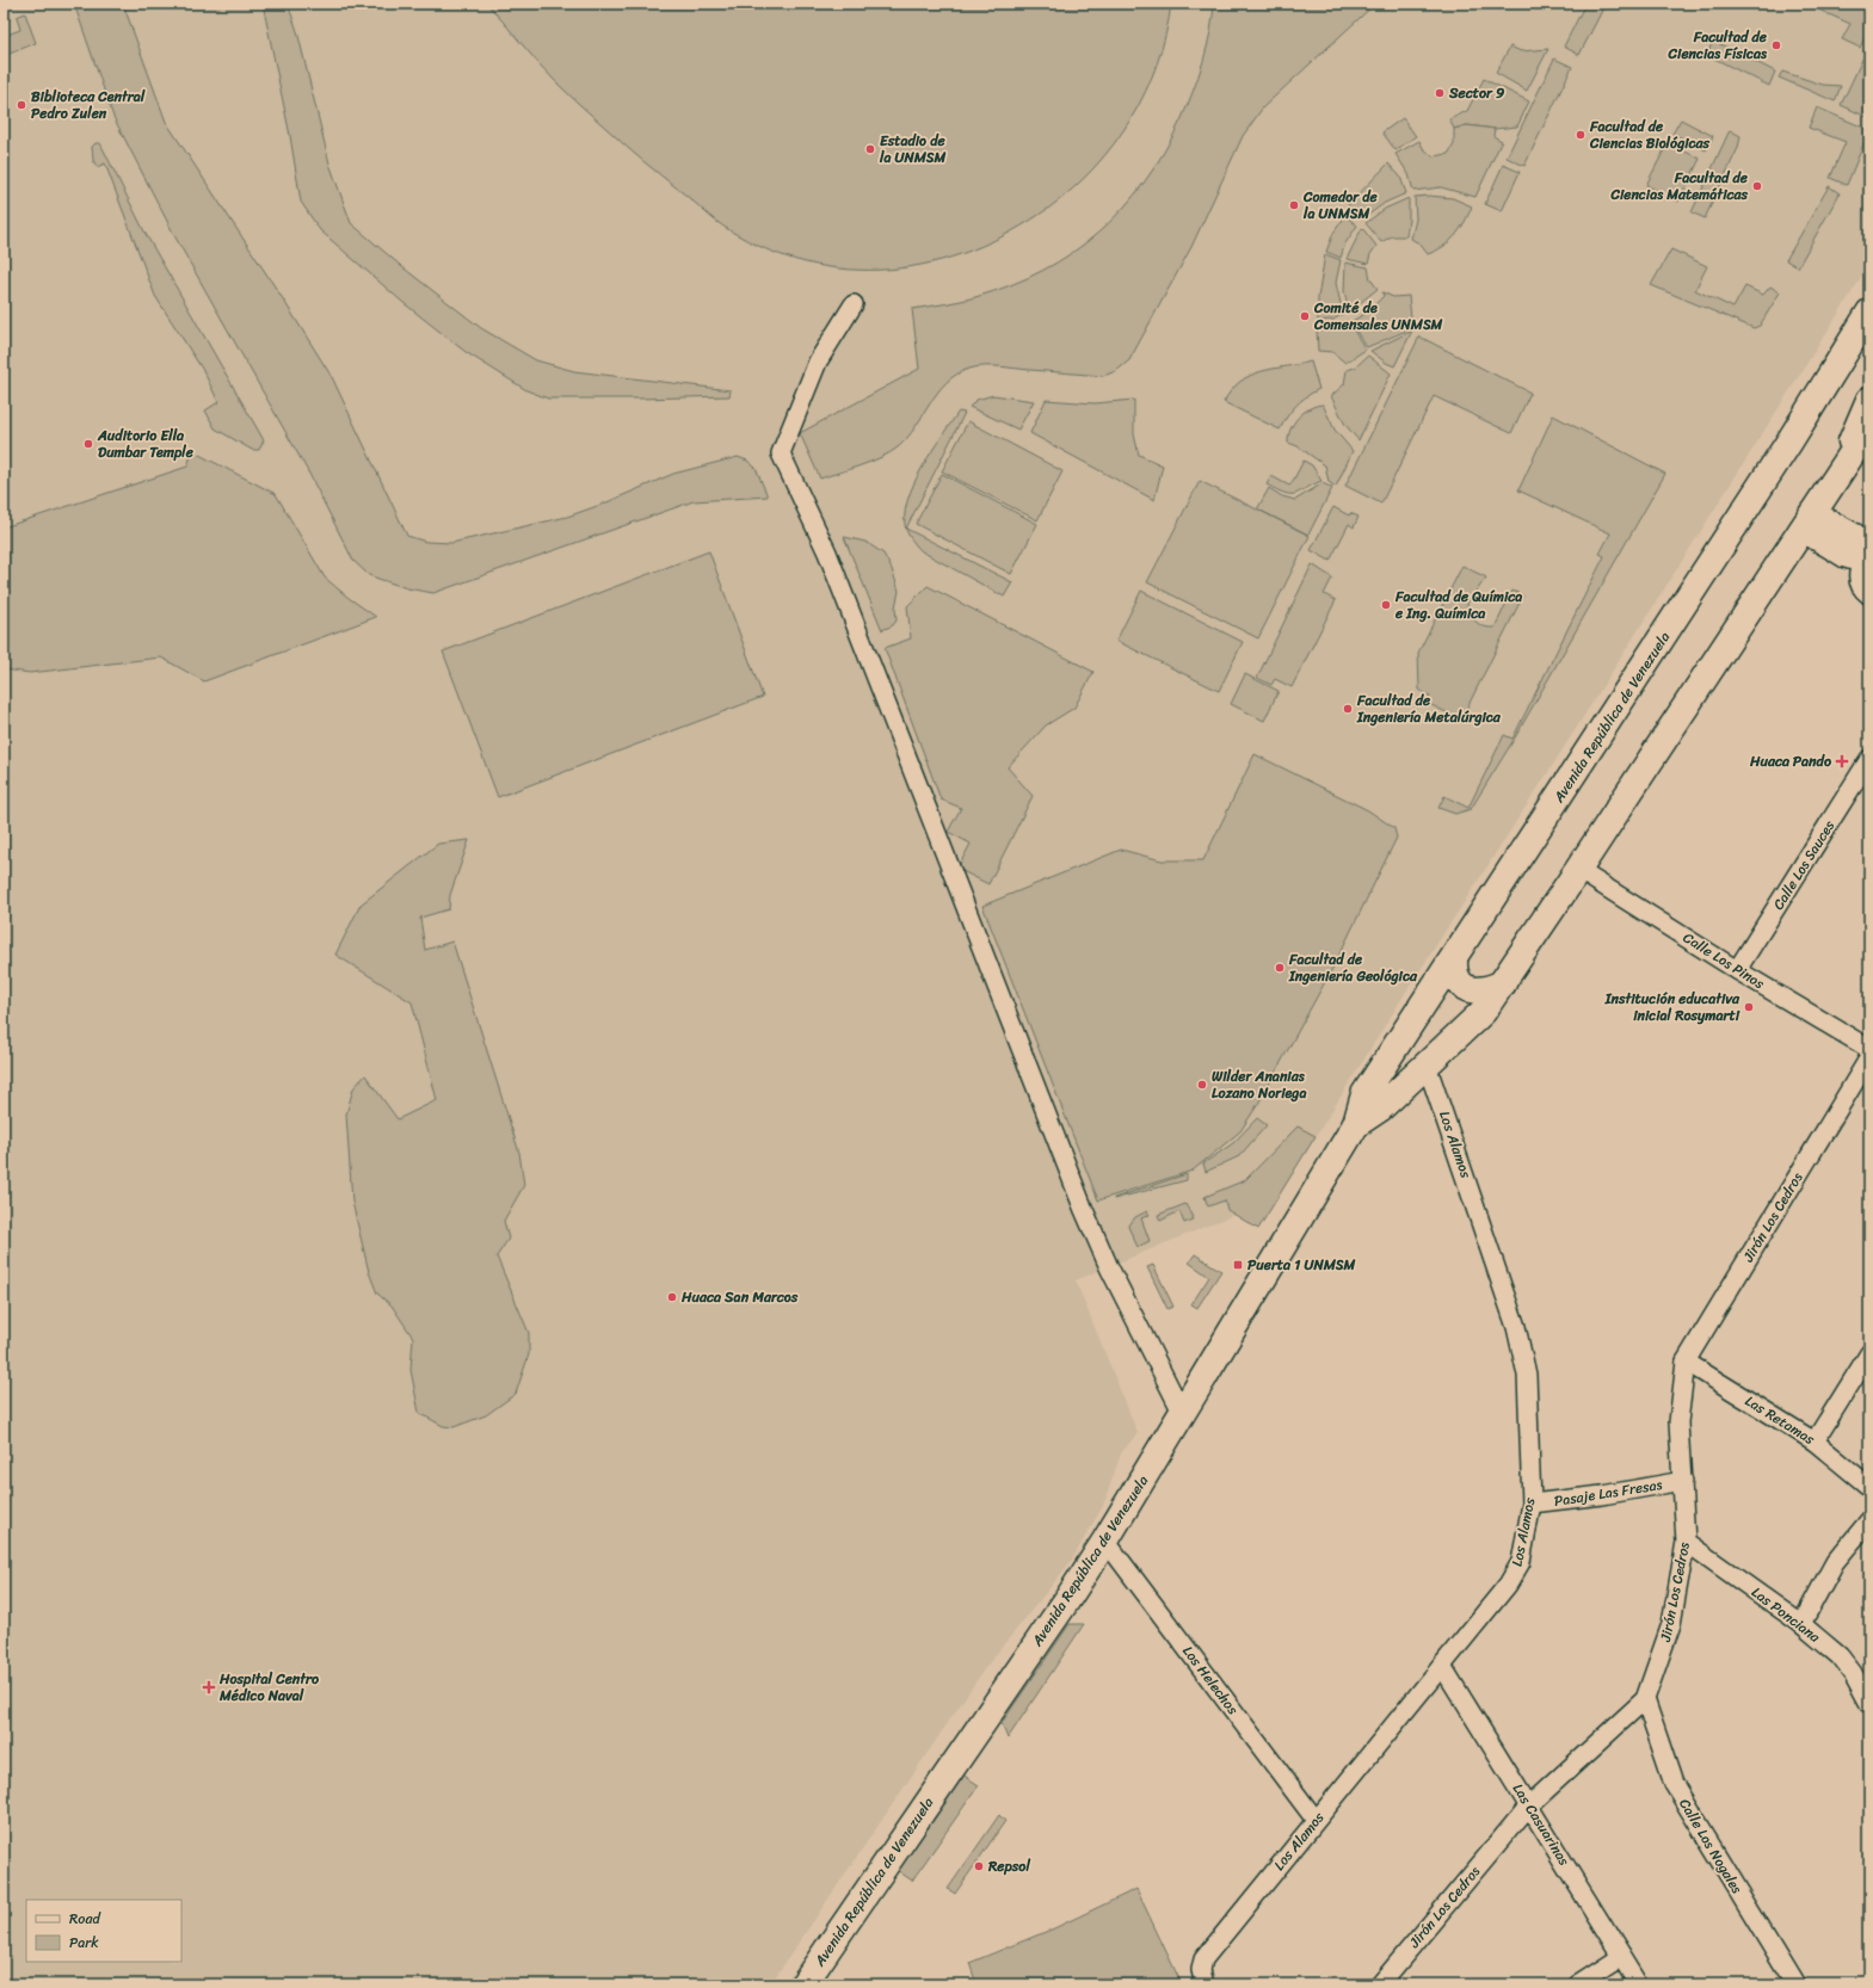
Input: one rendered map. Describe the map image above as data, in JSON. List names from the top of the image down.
{
  "streets": {
    "main road": ["Avenida República de Venezuela"],
    "street": [
      "Calle Los Sauces",
      "Calle Los Pinos",
      "Los Alamos",
      "Jirón Los Cedros",
      "Las Retamas",
      "Pasaje Las Fresas",
      "Las Ponciana",
      "Los Helechos",
      "Las Casuarinas",
      "Calle Los Nogales"
    ]
  },
  "crossings": [
    ["Avenida República de Venezuela", "Calle Los Pinos"],
    ["Avenida República de Venezuela", "Los Alamos"],
    ["Avenida República de Venezuela", "Los Helechos"],
    ["Calle Los Sauces", "Calle Los Pinos"],
    ["Los Alamos", "Pasaje Las Fresas"],
    ["Los Alamos", "Los Helechos"],
    ["Los Alamos", "Las Casuarinas"],
    ["Jirón Los Cedros", "Las Retamas"],
    ["Jirón Los Cedros", "Pasaje Las Fresas"],
    ["Jirón Los Cedros", "Las Ponciana"],
    ["Jirón Los Cedros", "Las Casuarinas"],
    ["Jirón Los Cedros", "Calle Los Nogales"]
  ],
  "places": {
    "other": [
      "Facultad de Ciencias Físicas",
      "Sector 9",
      "Biblioteca Central Pedro Zulen",
      "Facultad de Ciencias Biológicas",
      "Estadio de la UNMSM",
      "Facultad de Ciencias Matemáticas",
      "Comedor de la UNMSM",
      "Comité de Comensales UNMSM",
      "Auditorio Ella Dumbar Temple",
      "Facultad de Química e Ing. Química",
      "Facultad de Ingeniería Metalúrgica",
      "Facultad de Ingeniería Geológica",
      "Institución educativa inicial Rosymarti",
      "Wilder Ananias Lozano Noriega",
      "Huaca San Marcos",
      "Repsol"
    ],
    "health": ["Huaca Pando", "Hospital Centro Médico Naval"],
    "transit": ["Puerta 1 UNMSM"]
  },
  "legend": ["Road", "Park"]
}
